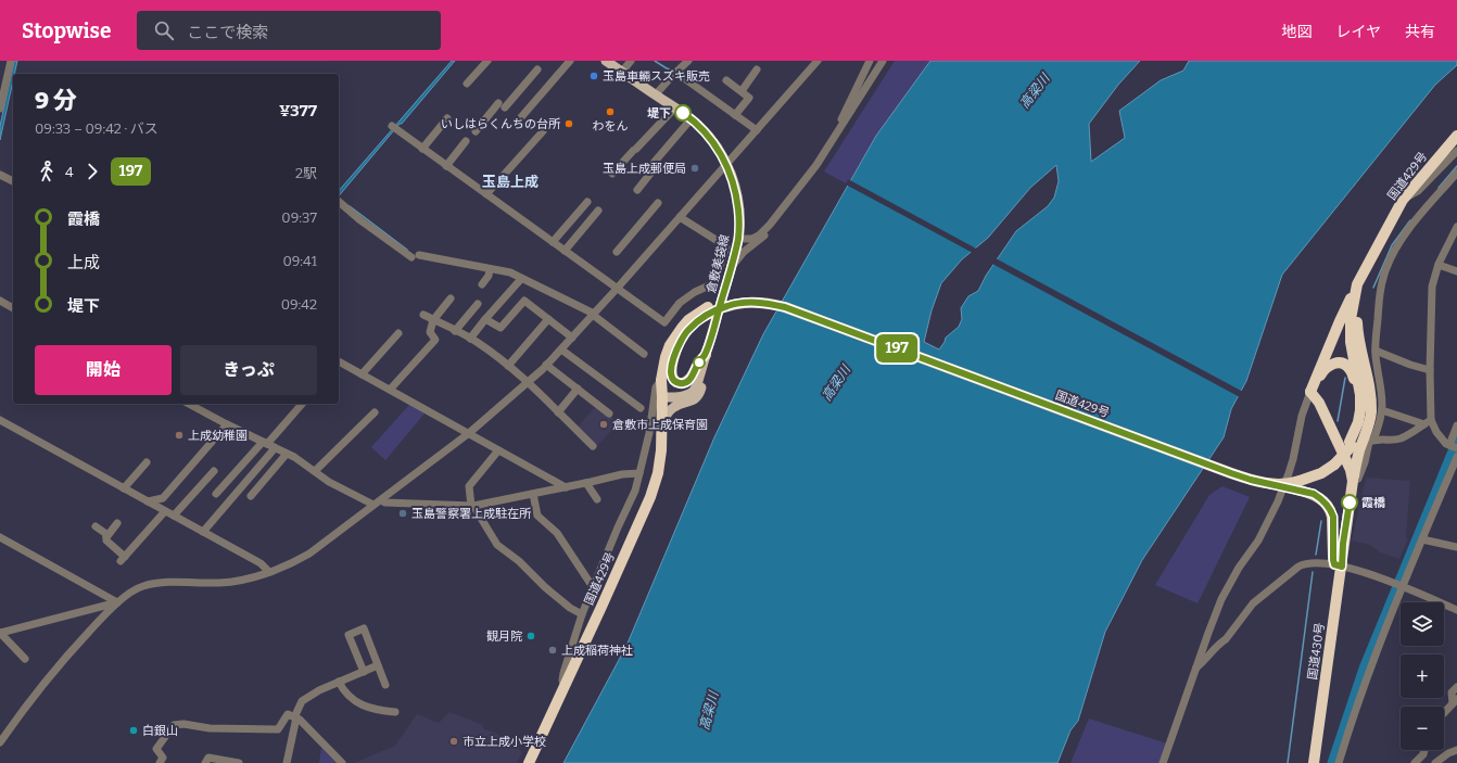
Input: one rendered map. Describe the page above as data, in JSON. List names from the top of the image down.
{
  "streets": {
    "highway": ["国道429号", "国道430号"],
    "main road": ["倉敷美袋線"]
  },
  "crossings": [
    ["国道429号", "倉敷美袋線"],
    ["国道429号", "国道430号"]
  ],
  "districts": ["玉島上成"],
  "water": ["高梁川"],
  "places": [
    "玉島車輛スズキ販売",
    "わをん",
    "堤下",
    "いしはらくんちの台所",
    "玉島上成郵便局",
    "倉敷市上成保育園",
    "上成幼稚園",
    "霞橋",
    "玉島警察署上成駐在所",
    "観月院",
    "上成稲荷神社",
    "白銀山",
    "市立上成小学校"
  ],
  "lines": ["bus line 197"],
  "page": {
    "header": "Stopwise",
    "search": "ここで検索",
    "nav": ["地図", "レイヤ", "共有"],
    "on_map": "197",
    "heading": ["9 分", "09:33 – 09:42 · バス", "¥377"],
    "legs": ["4", "197", "2駅"],
    "list": [
      {
        "name": "霞橋",
        "value": "09:37"
      },
      {
        "name": "上成",
        "value": "09:41"
      },
      {
        "name": "堤下",
        "value": "09:42"
      }
    ],
    "buttons": ["開始", "きっぷ"],
    "map_buttons": ["+", "−"]
  }
}
